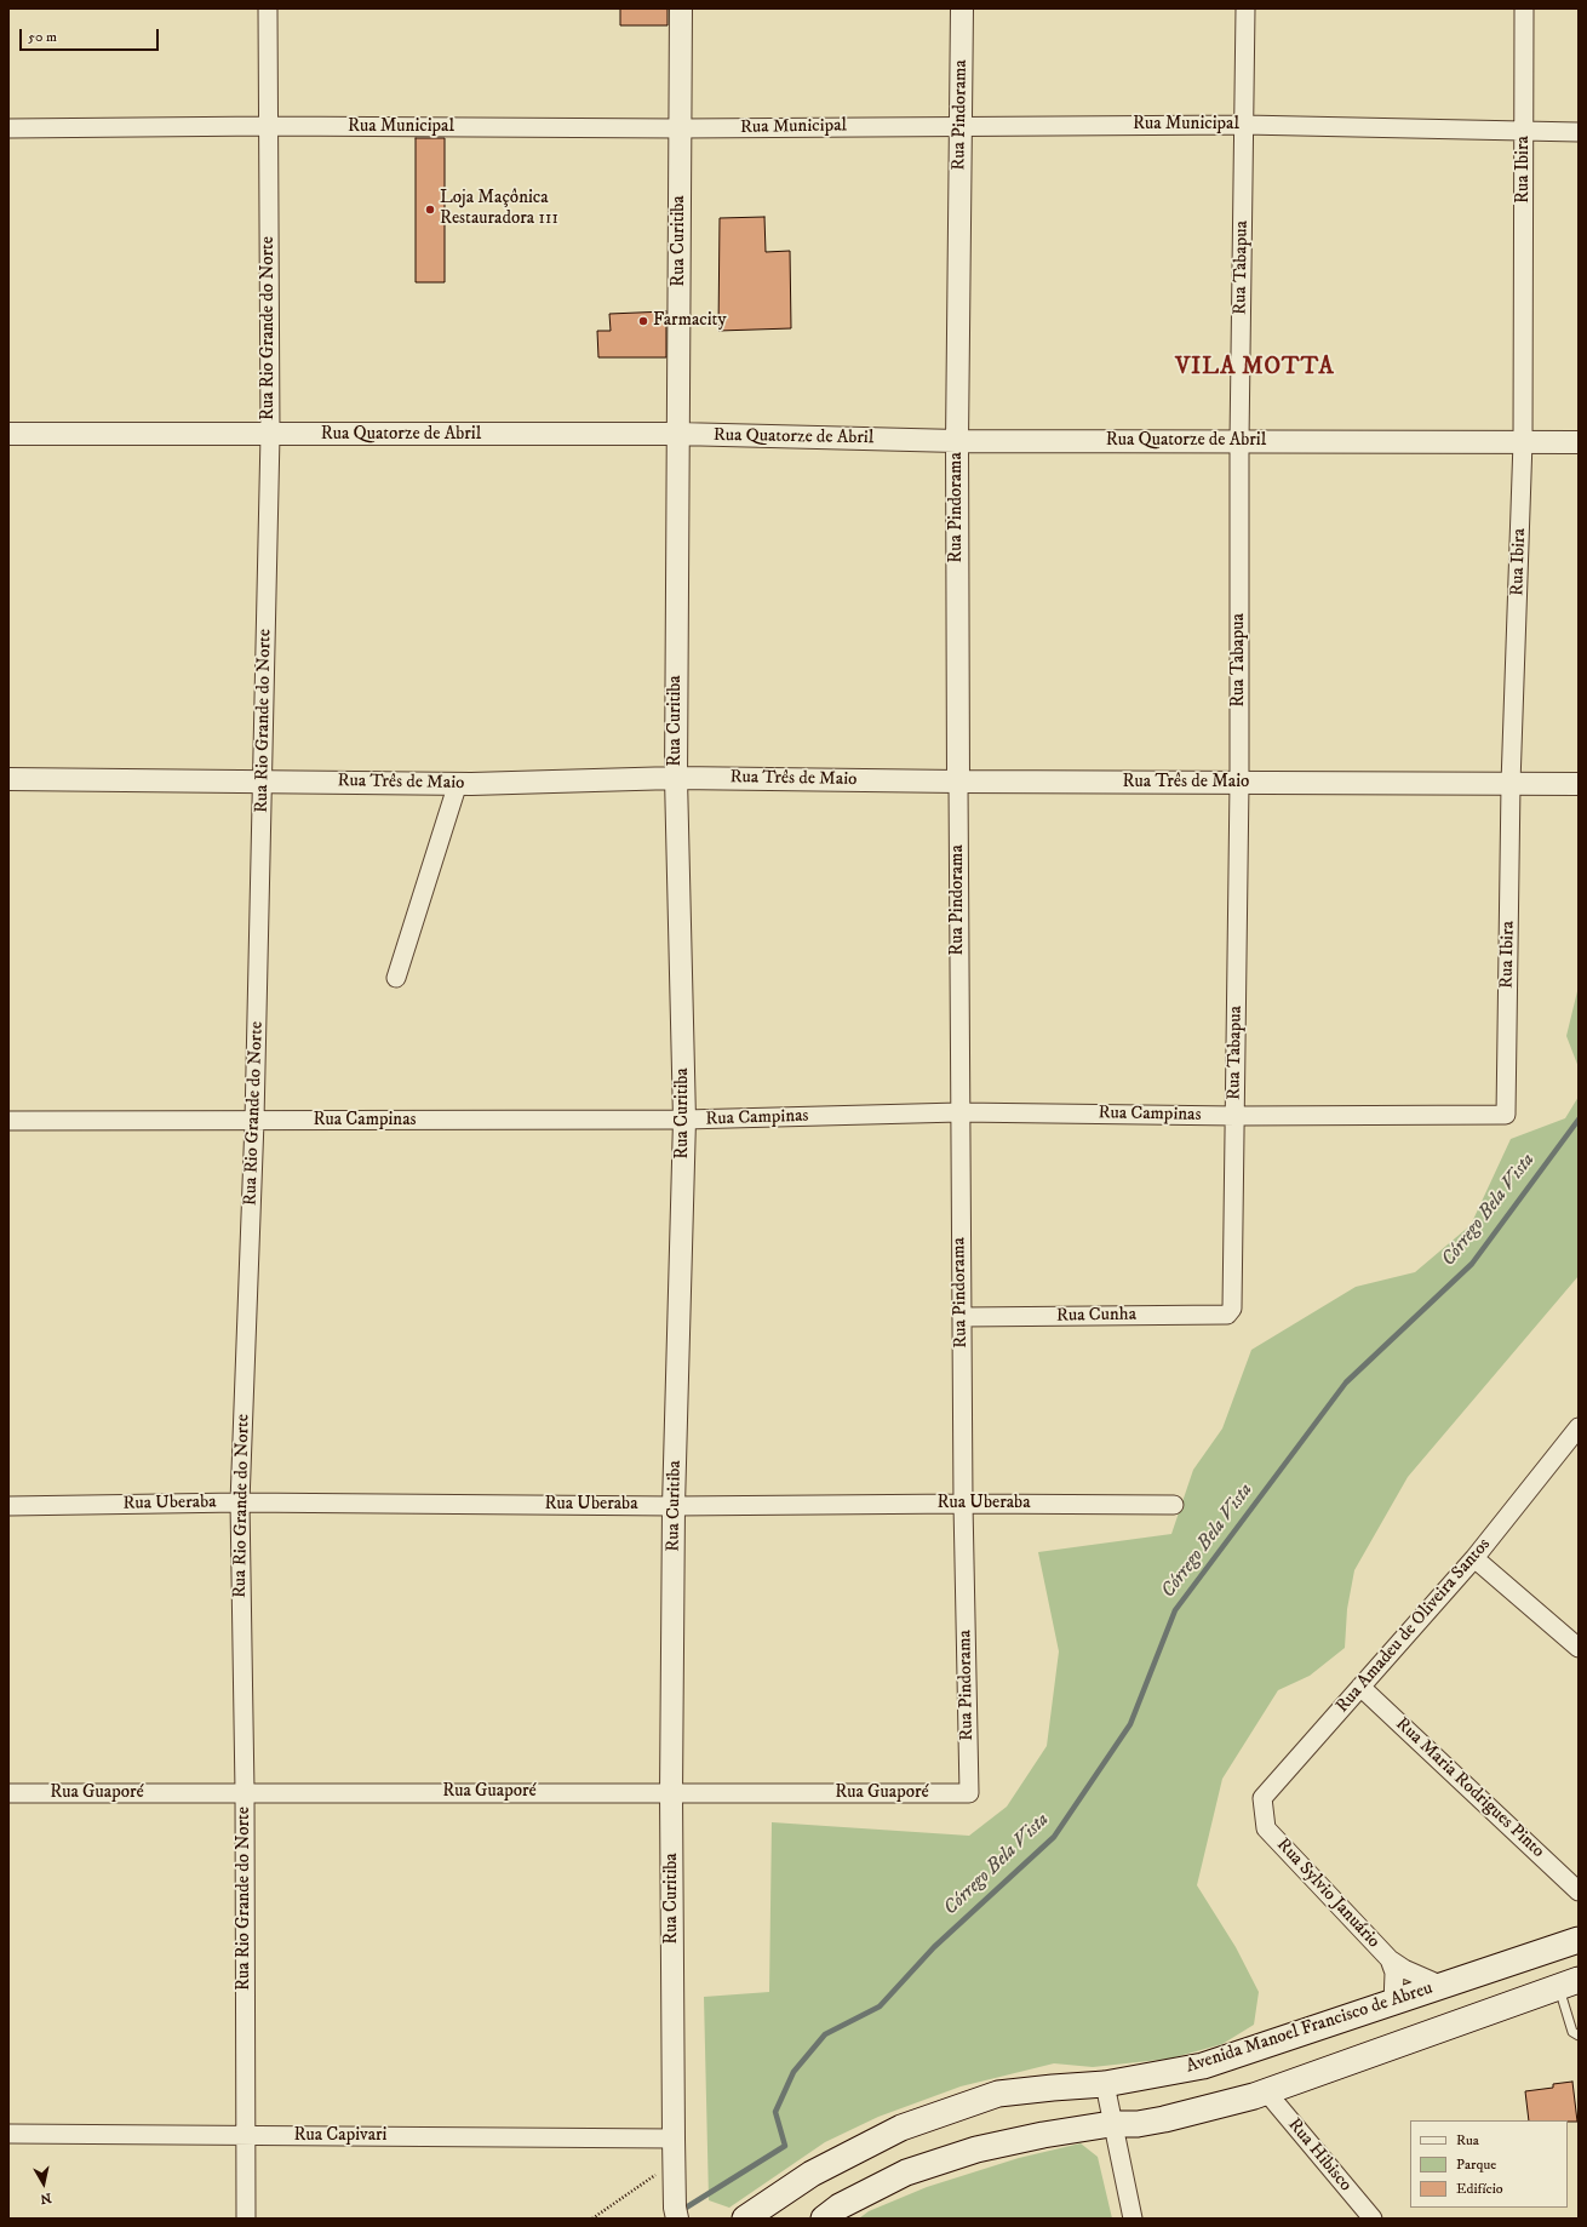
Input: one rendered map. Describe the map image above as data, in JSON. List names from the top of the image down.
{
  "streets": {
    "main road": ["Avenida Manoel Francisco de Abreu"],
    "street": [
      "Rua Pindorama",
      "Rua Municipal",
      "Rua Ibira",
      "Rua Curitiba",
      "Rua Tabapua",
      "Rua Rio Grande do Norte",
      "Rua Quatorze de Abril",
      "Rua Três de Maio",
      "Rua Campinas",
      "Rua Cunha",
      "Rua Uberaba",
      "Rua Amadeu de Oliveira Santos",
      "Rua Maria Rodrigues Pinto",
      "Rua Guaporé",
      "Rua Sylvio Januário",
      "Rua Capivari",
      "Rua Hibisco"
    ]
  },
  "crossings": [
    ["Rua Pindorama", "Rua Municipal"],
    ["Rua Pindorama", "Rua Quatorze de Abril"],
    ["Rua Pindorama", "Rua Três de Maio"],
    ["Rua Pindorama", "Rua Campinas"],
    ["Rua Pindorama", "Rua Cunha"],
    ["Rua Pindorama", "Rua Uberaba"],
    ["Rua Pindorama", "Rua Guaporé"],
    ["Rua Municipal", "Rua Ibira"],
    ["Rua Municipal", "Rua Curitiba"],
    ["Rua Municipal", "Rua Tabapua"],
    ["Rua Municipal", "Rua Rio Grande do Norte"],
    ["Rua Ibira", "Rua Quatorze de Abril"],
    ["Rua Ibira", "Rua Três de Maio"],
    ["Rua Ibira", "Rua Campinas"],
    ["Rua Curitiba", "Rua Quatorze de Abril"],
    ["Rua Curitiba", "Rua Três de Maio"],
    ["Rua Curitiba", "Rua Campinas"],
    ["Rua Curitiba", "Rua Uberaba"],
    ["Rua Curitiba", "Rua Guaporé"],
    ["Rua Curitiba", "Rua Capivari"],
    ["Rua Tabapua", "Rua Quatorze de Abril"],
    ["Rua Tabapua", "Rua Três de Maio"],
    ["Rua Tabapua", "Rua Campinas"],
    ["Rua Tabapua", "Rua Cunha"],
    ["Rua Rio Grande do Norte", "Rua Quatorze de Abril"],
    ["Rua Rio Grande do Norte", "Rua Três de Maio"],
    ["Rua Rio Grande do Norte", "Rua Campinas"],
    ["Rua Rio Grande do Norte", "Rua Uberaba"],
    ["Rua Rio Grande do Norte", "Rua Guaporé"],
    ["Rua Rio Grande do Norte", "Rua Capivari"],
    ["Rua Amadeu de Oliveira Santos", "Rua Maria Rodrigues Pinto"],
    ["Rua Amadeu de Oliveira Santos", "Rua Sylvio Januário"],
    ["Rua Sylvio Januário", "Avenida Manoel Francisco de Abreu"]
  ],
  "districts": ["VILA MOTTA"],
  "water": ["Córrego Bela Vista"],
  "places": ["Loja Maçônica Restauradora 111", "Farmacity"],
  "legend": ["Rua", "Parque", "Edifício"],
  "scale_bar": "50 m",
  "north": "bottom"
}
